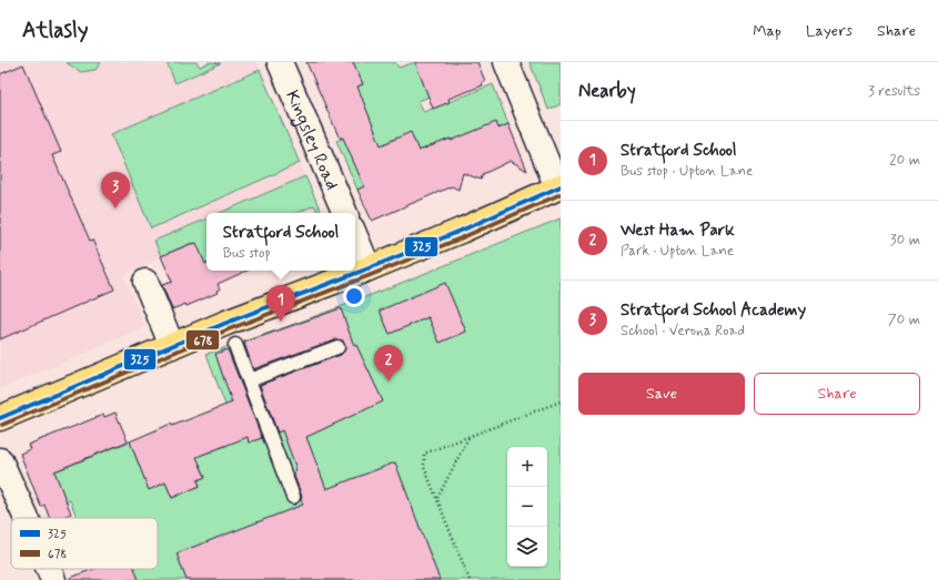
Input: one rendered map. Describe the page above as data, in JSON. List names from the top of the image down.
{
  "streets": {
    "street": ["Kingsley Road"]
  },
  "lines": ["transit line 325", "transit line 678"],
  "legend": ["325", "678"],
  "page": {
    "header": "Atlasly",
    "nav": ["Map", "Layers", "Share"],
    "heading": ["Nearby", "3 results"],
    "list": [
      {
        "mark": "1",
        "name": "Stratford School",
        "note": "Bus stop · Upton Lane",
        "value": "20 m"
      },
      {
        "mark": "2",
        "name": "West Ham Park",
        "note": "Park · Upton Lane",
        "value": "30 m"
      },
      {
        "mark": "3",
        "name": "Stratford School Academy",
        "note": "School · Verona Road",
        "value": "70 m"
      }
    ],
    "pins": ["3", "1", "2"],
    "popup": ["Stratford School", "Bus stop"],
    "buttons": ["Save", "Share"],
    "map_buttons": ["+", "−"]
  }
}
